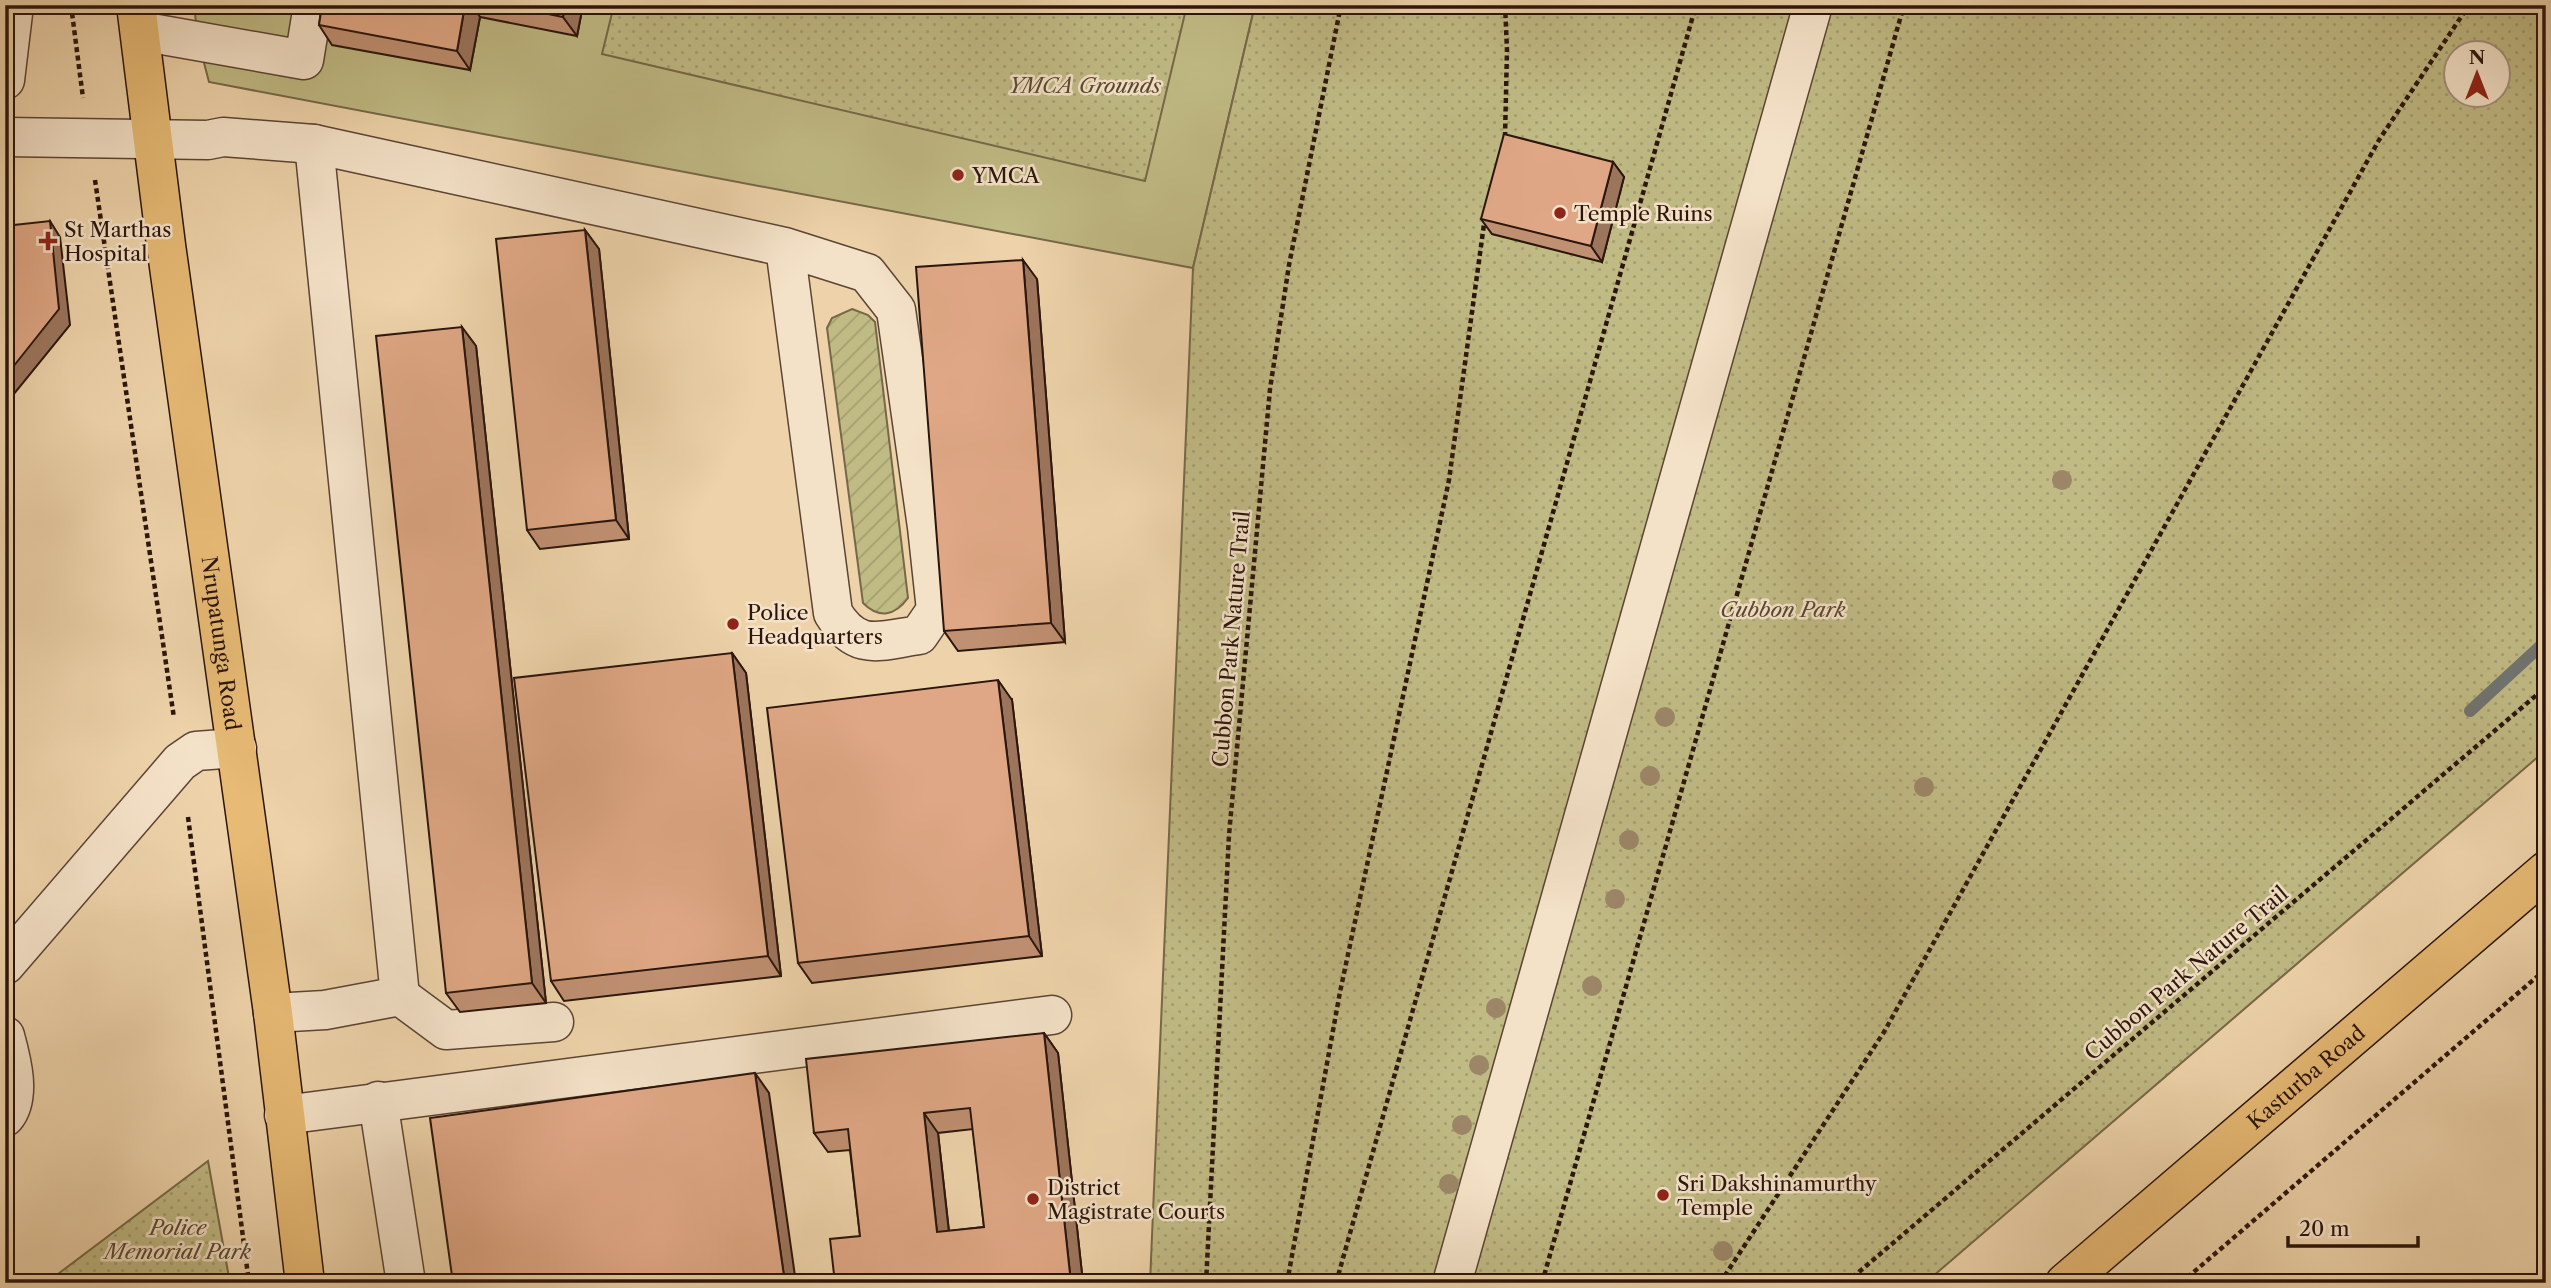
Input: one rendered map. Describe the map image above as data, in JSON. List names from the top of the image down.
{
  "streets": {
    "main road": ["Nrupatunga Road", "Kasturba Road"],
    "path": ["Cubbon Park Nature Trail"]
  },
  "parks": ["YMCA Grounds", "Cubbon Park", "Police Memorial Park"],
  "places": {
    "other": [
      "YMCA",
      "Temple Ruins",
      "Police Headquarters",
      "Sri Dakshinamurthy Temple",
      "District Magistrate Courts"
    ],
    "health": ["St Marthas Hospital"]
  },
  "scale_bar": "20 m",
  "north": "top"
}
